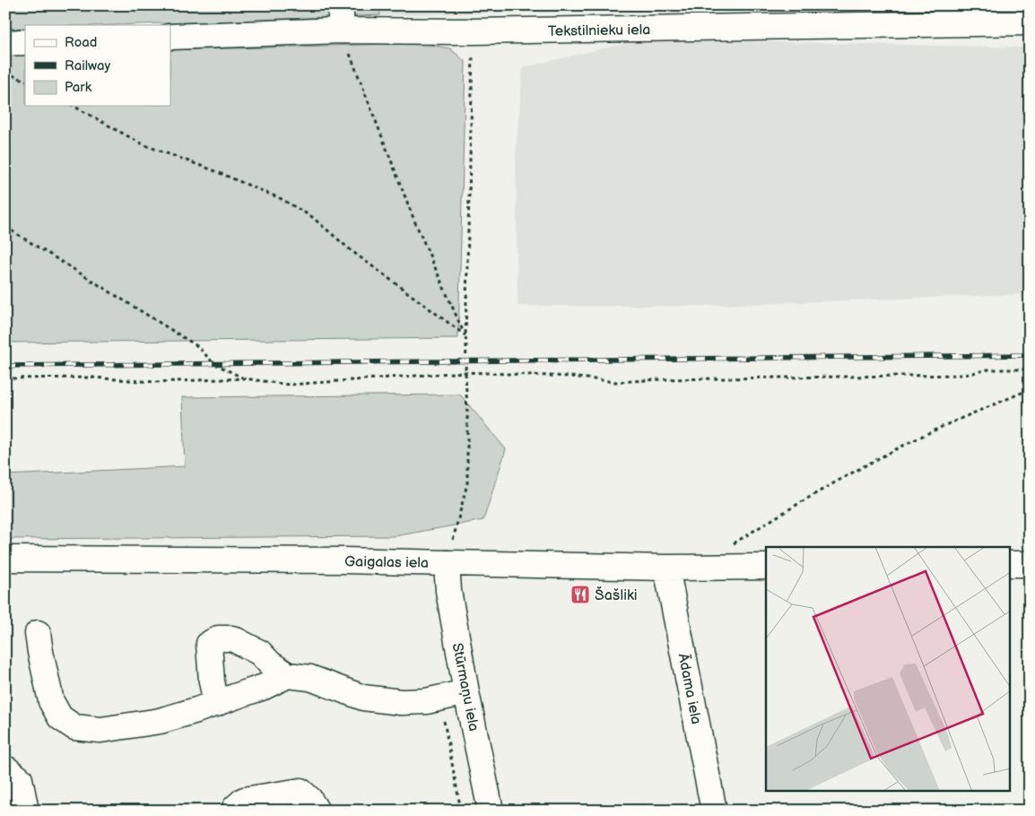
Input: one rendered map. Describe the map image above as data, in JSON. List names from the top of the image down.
{
  "streets": {
    "street": [
      "Tekstilnieku iela",
      "Gaigalas iela",
      "Stūrmaņu iela",
      "Ādama iela"
    ]
  },
  "crossings": [
    ["Gaigalas iela", "Stūrmaņu iela"],
    ["Gaigalas iela", "Ādama iela"]
  ],
  "places": {
    "restaurant": ["Šašliki"]
  },
  "legend": ["Road", "Railway", "Park"]
}
